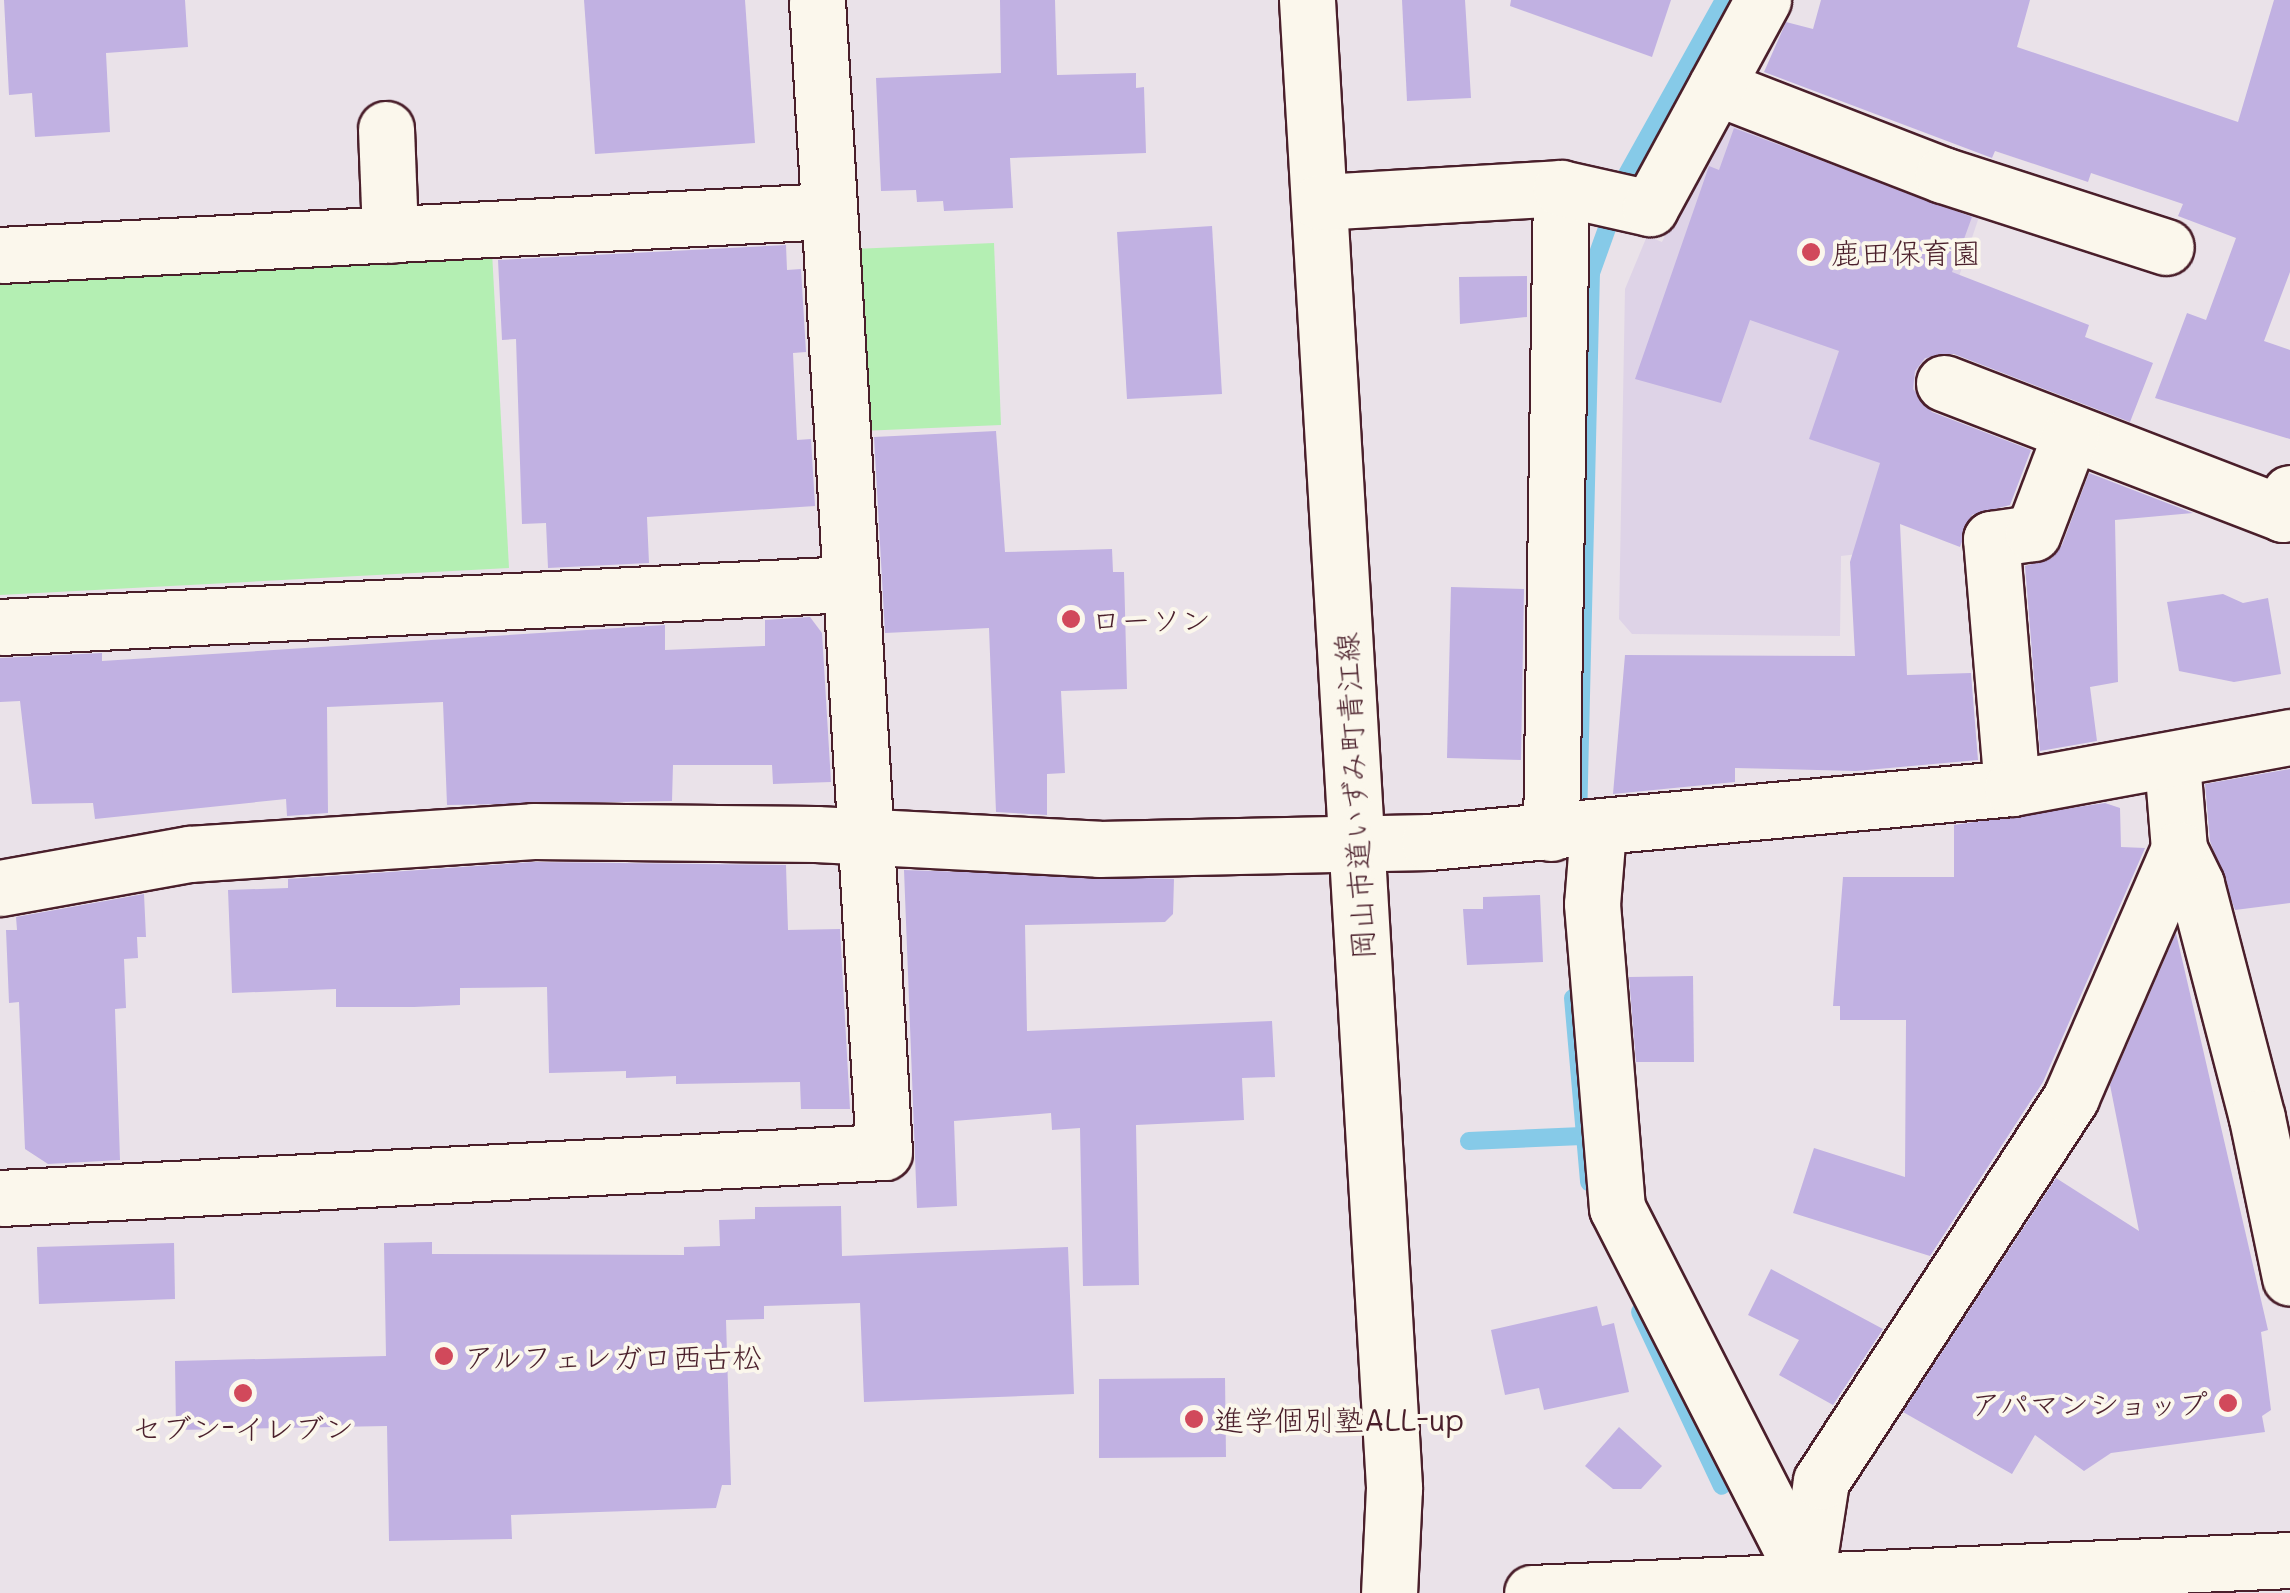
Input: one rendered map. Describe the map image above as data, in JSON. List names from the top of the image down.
{
  "streets": {
    "street": ["岡山市道いずみ町青江線"]
  },
  "places": [
    "鹿田保育園",
    "ローソン",
    "アルフェレガロ西古松",
    "セブン-イレブン",
    "アパマンショップ",
    "進学個別塾ALL-up"
  ]
}
